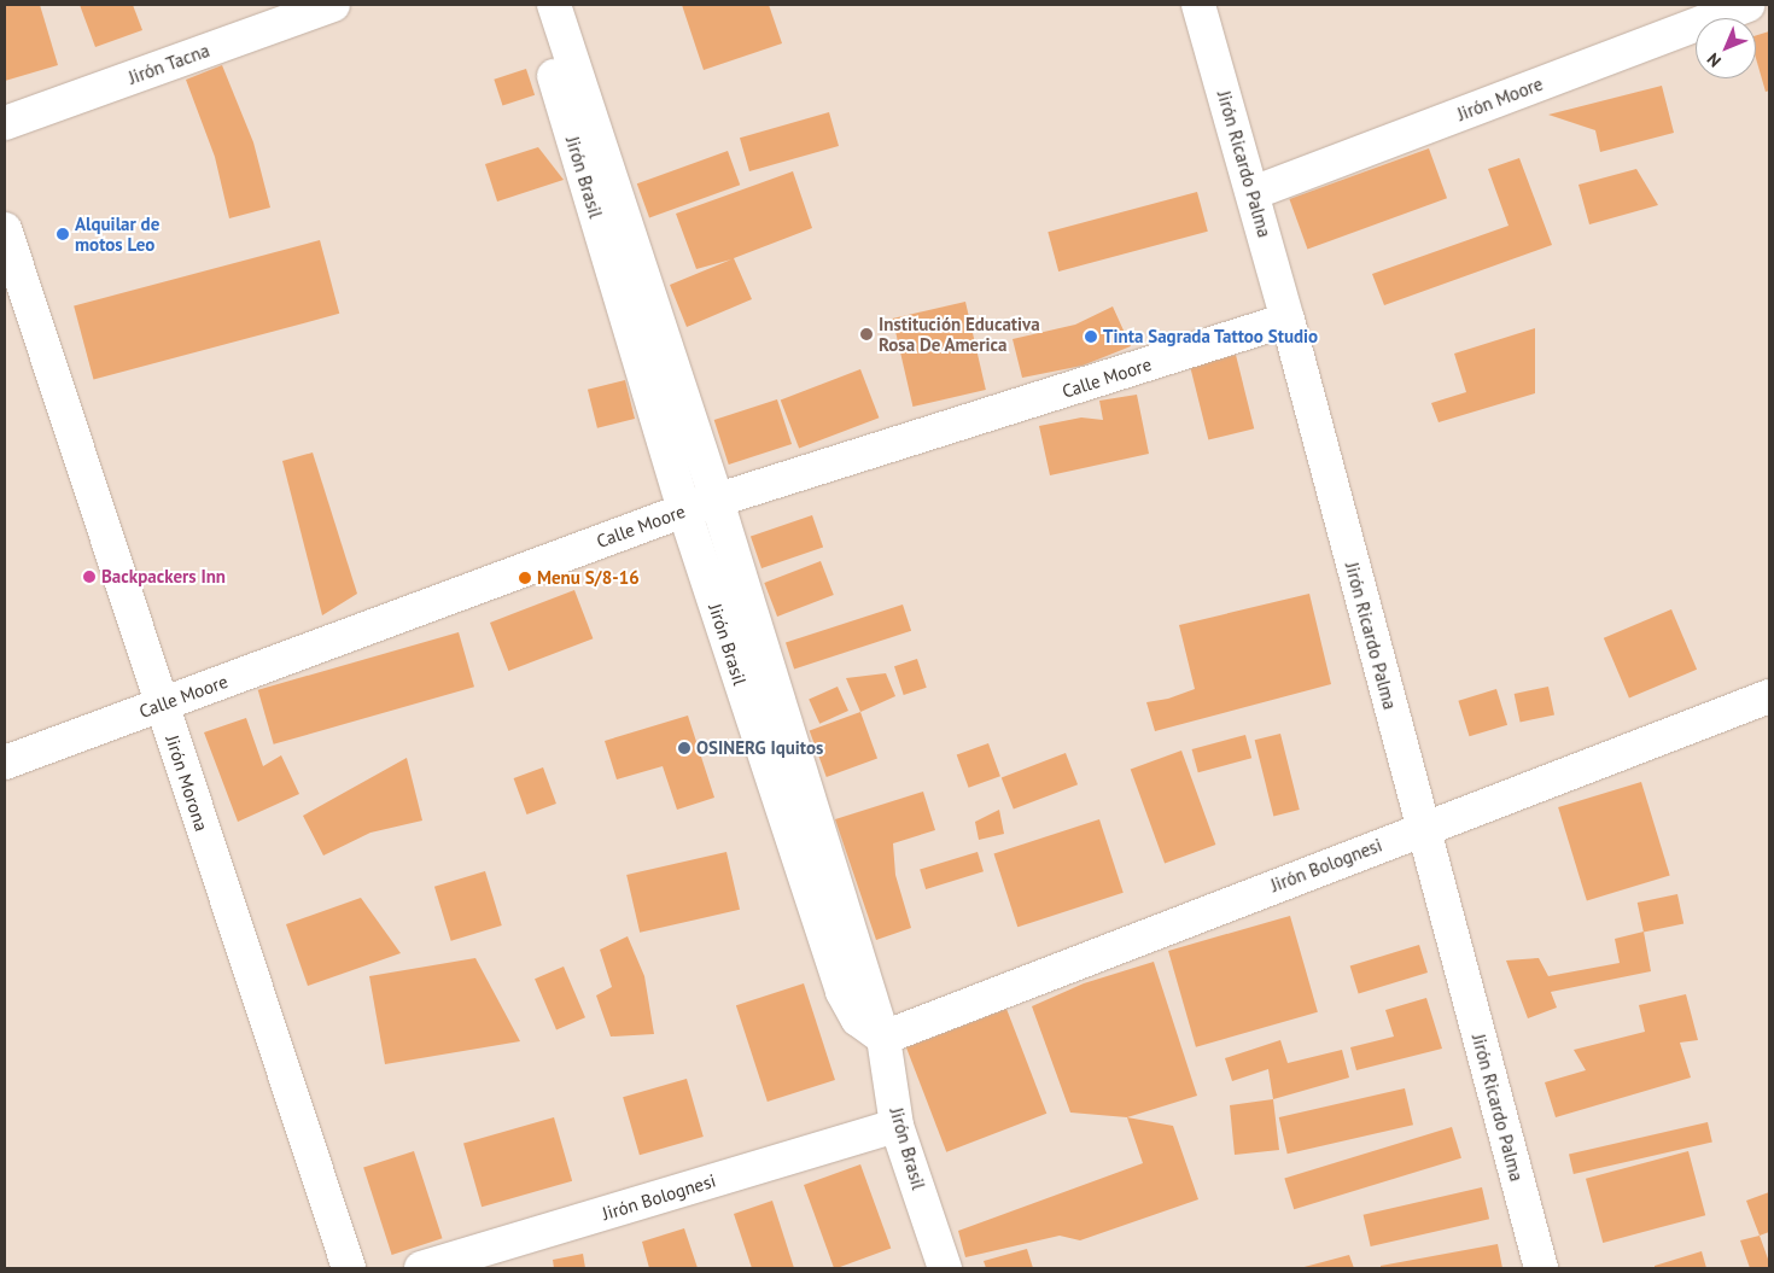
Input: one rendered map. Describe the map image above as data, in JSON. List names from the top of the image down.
{
  "streets": {
    "street": [
      "Jirón Tacna",
      "Jirón Moore",
      "Jirón Ricardo Palma",
      "Jirón Brasil",
      "Calle Moore",
      "Jirón Morona",
      "Jirón Bolognesi"
    ]
  },
  "crossings": [
    ["Jirón Moore", "Jirón Ricardo Palma"],
    ["Jirón Ricardo Palma", "Calle Moore"],
    ["Jirón Ricardo Palma", "Jirón Bolognesi"],
    ["Jirón Brasil", "Calle Moore"],
    ["Jirón Brasil", "Jirón Bolognesi"],
    ["Calle Moore", "Jirón Morona"]
  ],
  "places": [
    "Alquilar de motos Leo",
    "Institución Educativa Rosa De America",
    "Tinta Sagrada Tattoo Studio",
    "Backpackers Inn",
    "Menu S/8-16",
    "OSINERG Iquitos"
  ],
  "north": "bottom left"
}
